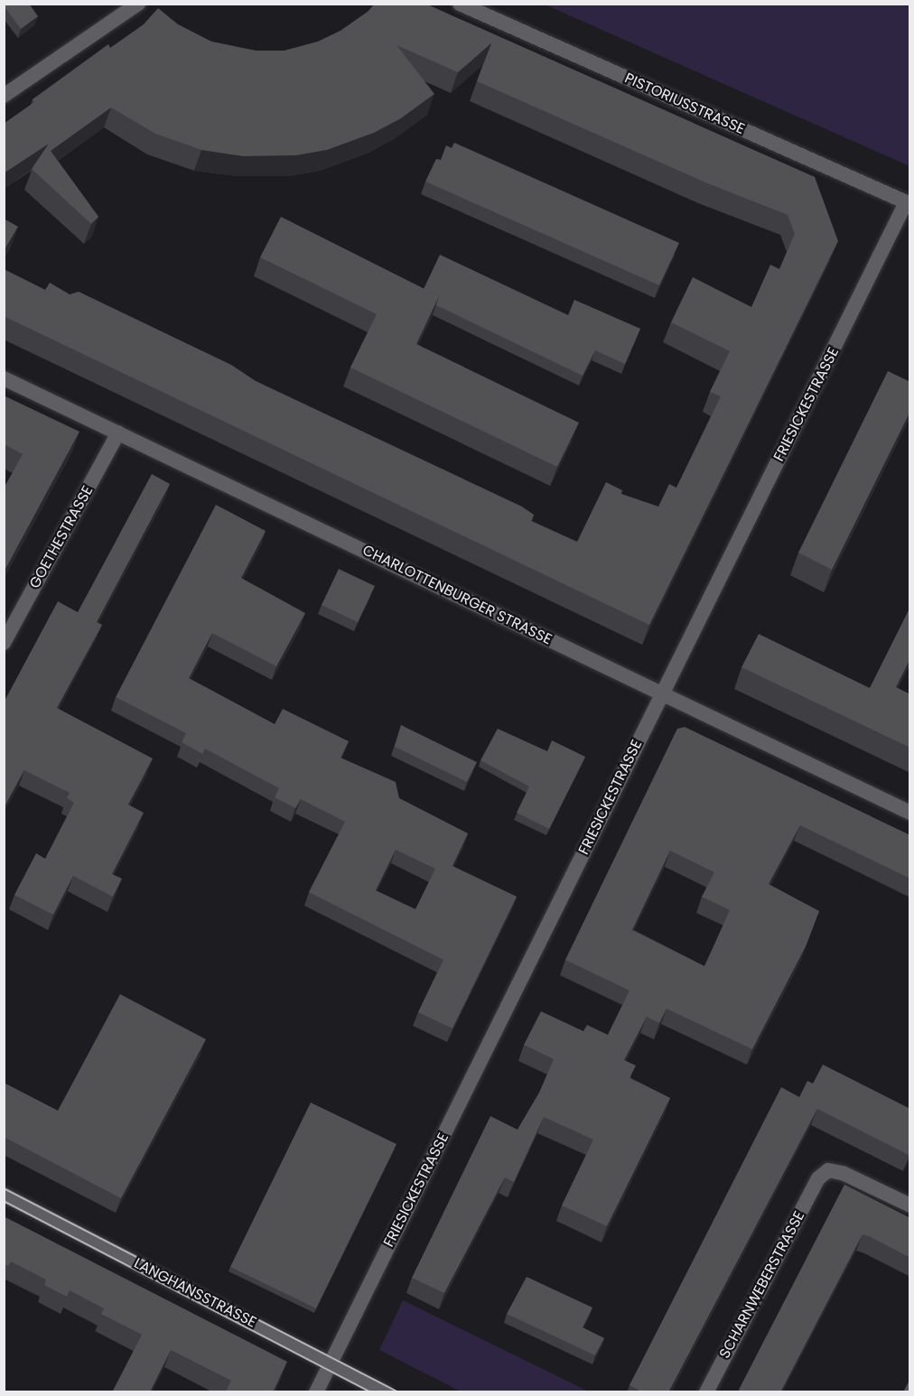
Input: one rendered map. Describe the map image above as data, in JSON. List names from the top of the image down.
{
  "streets": {
    "street": [
      "PISTORIUSSTRASSE",
      "FRIESICKESTRASSE",
      "GOETHESTRASSE",
      "CHARLOTTENBURGER STRASSE",
      "SCHARNWEBERSTRASSE",
      "LANGHANSSTRASSE"
    ]
  },
  "crossings": [
    ["PISTORIUSSTRASSE", "FRIESICKESTRASSE"],
    ["FRIESICKESTRASSE", "CHARLOTTENBURGER STRASSE"],
    ["FRIESICKESTRASSE", "LANGHANSSTRASSE"],
    ["GOETHESTRASSE", "CHARLOTTENBURGER STRASSE"]
  ]
}
